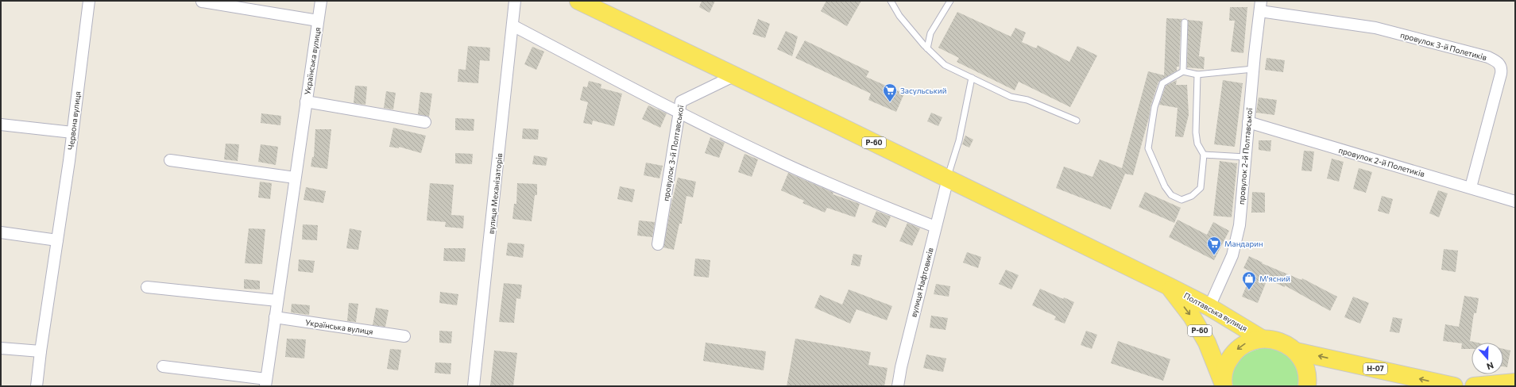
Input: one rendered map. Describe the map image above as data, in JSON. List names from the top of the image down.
{
  "streets": {
    "main road": ["Р-60", "Полтавська вулиця", "Н-07"],
    "street": [
      "провулок 3-й Полетиків",
      "Українська вулиця",
      "Червона вулиця",
      "провулок 3-й Полтавської",
      "провулок 2-й Полтавської",
      "провулок 2-й Полетиків",
      "вулиця Механізаторів",
      "вулиця Нафтовиків"
    ]
  },
  "crossings": [
    ["провулок 3-й Полетиків", "провулок 2-й Полтавської"],
    ["провулок 3-й Полетиків", "провулок 2-й Полетиків"],
    ["Р-60", "провулок 3-й Полтавської"],
    ["Р-60", "вулиця Нафтовиків"],
    ["Р-60", "Полтавська вулиця"],
    ["Р-60", "Н-07"],
    ["провулок 2-й Полтавської", "провулок 2-й Полетиків"],
    ["провулок 2-й Полтавської", "Полтавська вулиця"],
    ["Полтавська вулиця", "Н-07"]
  ],
  "places": {
    "supermarket": ["Засульський", "Мандарин"],
    "shop": ["М'ясний"]
  },
  "north": "bottom"
}
